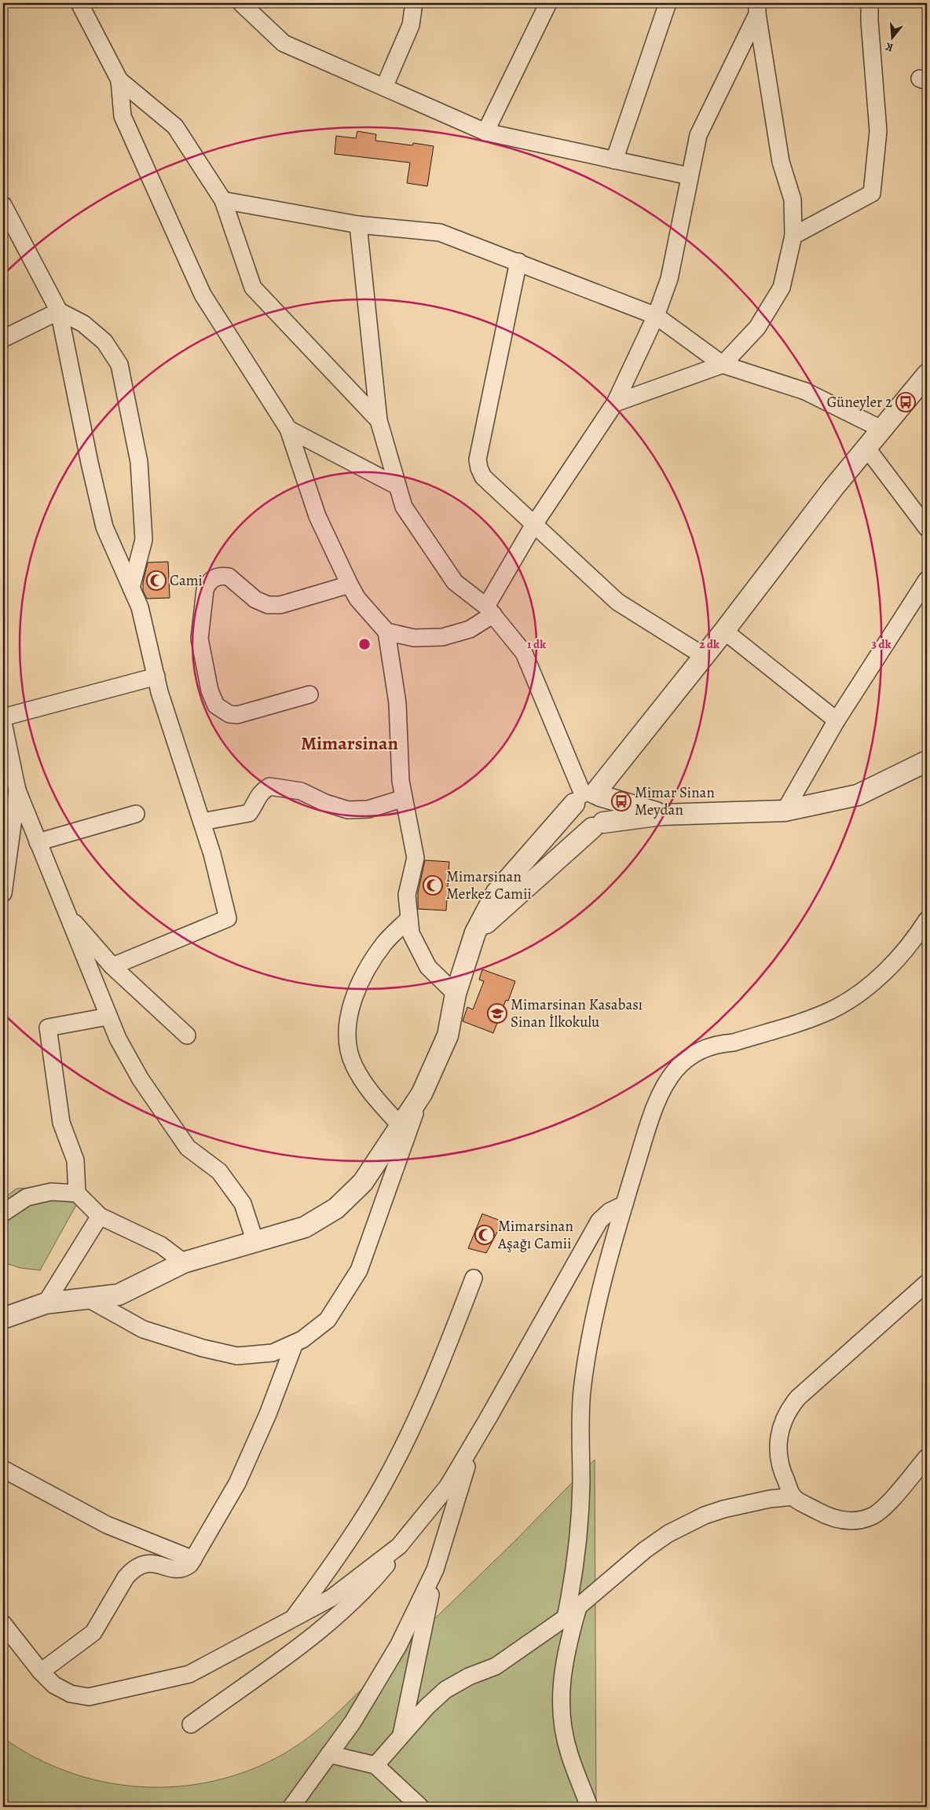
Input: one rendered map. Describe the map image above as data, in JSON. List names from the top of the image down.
{
  "districts": ["Mimarsinan"],
  "places": {
    "bus stop": ["Güneyler 2", "Mimar Sinan Meydan"],
    "mosque": ["Cami", "Mimarsinan Merkez Camii", "Mimarsinan Aşağı Camii"],
    "school or university": ["Mimarsinan Kasabası Sinan İlkokulu"]
  },
  "north": "bottom",
  "rings": ["1 dk", "2 dk", "3 dk"]
}
